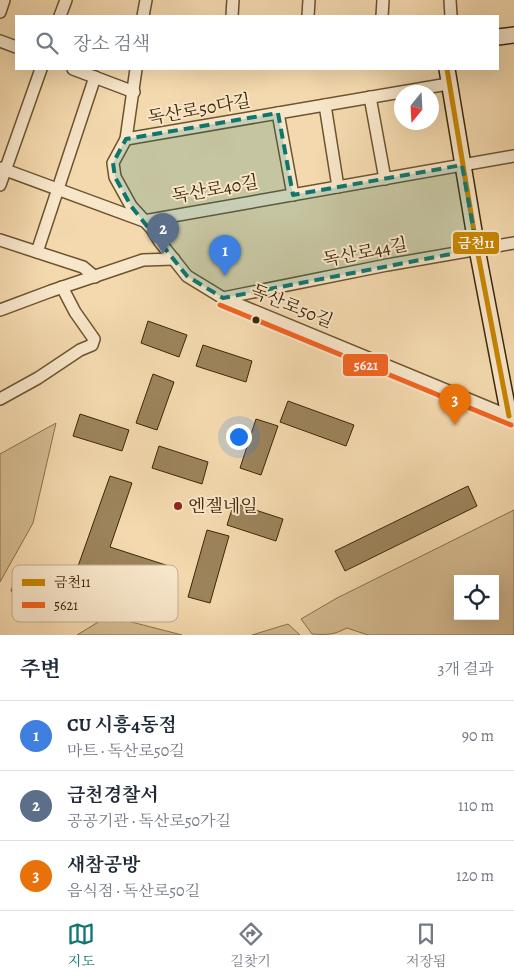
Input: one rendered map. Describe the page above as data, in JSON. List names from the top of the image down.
{
  "streets": {
    "street": [
      "독산로50다길",
      "독산로40길",
      "독산로44길",
      "독산로50길"
    ]
  },
  "crossings": [
    ["독산로50다길", "독산로40길"],
    ["독산로50다길", "독산로50길"],
    ["독산로40길", "독산로50길"],
    ["독산로44길", "독산로50길"]
  ],
  "places": ["엔젤네일"],
  "lines": ["transit line 금천11", "transit line 5621"],
  "legend": ["금천11", "5621"],
  "north": "bottom",
  "page": {
    "search": "장소 검색",
    "pins": ["2", "1", "3"],
    "heading": ["주변", "3개 결과"],
    "list": [
      {
        "mark": "1",
        "name": "CU 시흥4동점",
        "note": "마트 · 독산로50길",
        "value": "90 m"
      },
      {
        "mark": "2",
        "name": "금천경찰서",
        "note": "공공기관 · 독산로50가길",
        "value": "110 m"
      },
      {
        "mark": "3",
        "name": "새참공방",
        "note": "음식점 · 독산로50길",
        "value": "120 m"
      }
    ],
    "nav": ["지도", "길찾기", "저장됨"]
  }
}
